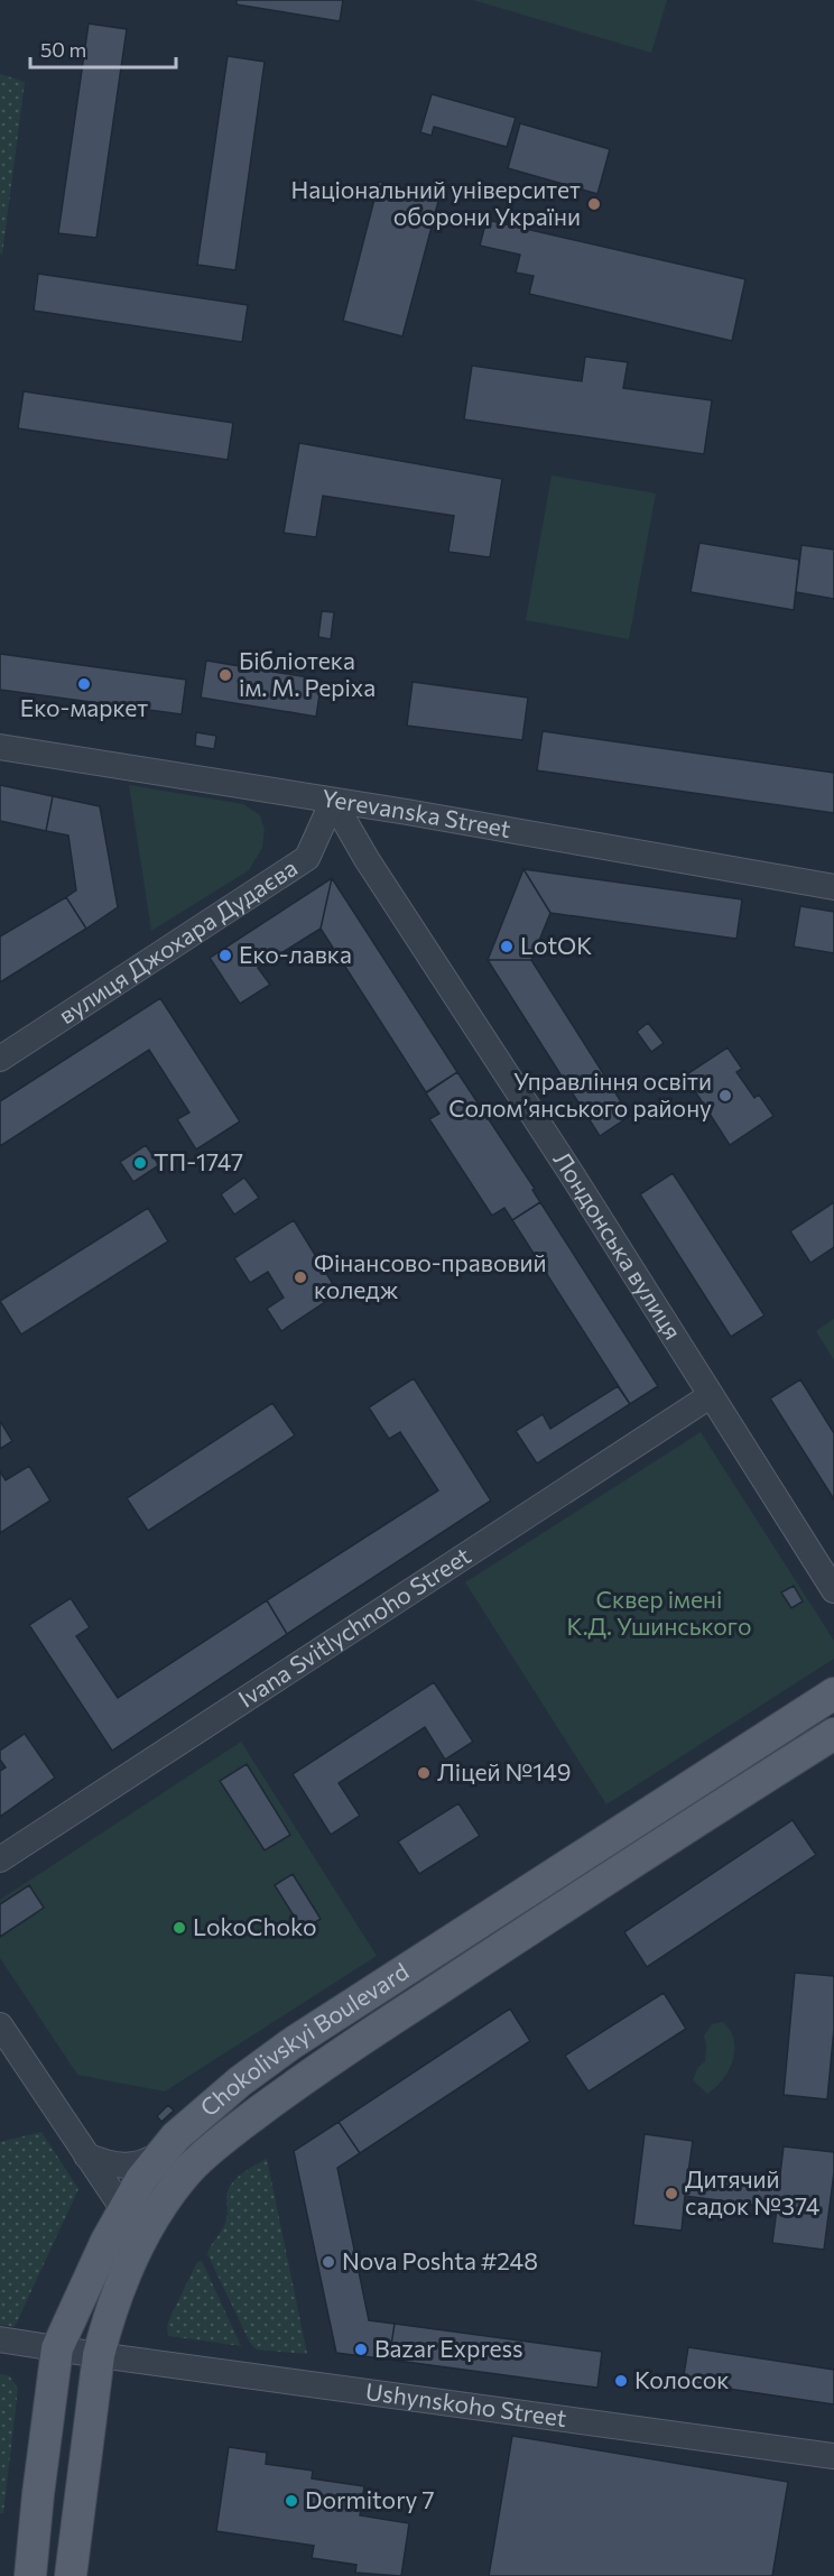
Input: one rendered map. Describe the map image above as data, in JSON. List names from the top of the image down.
{
  "streets": {
    "main road": ["Chokolivskyi Boulevard"],
    "street": [
      "Yerevanska Street",
      "вулиця Джохара Дудаєва",
      "Лондонська вулиця",
      "Ivana Svitlychnoho Street",
      "Ushynskoho Street"
    ]
  },
  "crossings": [
    ["Yerevanska Street", "вулиця Джохара Дудаєва"],
    ["Yerevanska Street", "Лондонська вулиця"],
    ["вулиця Джохара Дудаєва", "Лондонська вулиця"],
    ["Лондонська вулиця", "Ivana Svitlychnoho Street"],
    ["Chokolivskyi Boulevard", "Ushynskoho Street"]
  ],
  "parks": ["Сквер імені К.Д. Ушинського"],
  "places": [
    "Національний університет оборони України",
    "Бібліотека ім. М. Реріха",
    "Еко-маркет",
    "LotOK",
    "Еко-лавка",
    "Управління освіти Солом’янського району",
    "ТП-1747",
    "Фінансово-правовий коледж",
    "Ліцей №149",
    "LokoChoko",
    "Дитячий садок №374",
    "Nova Poshta #248",
    "Bazar Express",
    "Колосок",
    "Dormitory 7"
  ],
  "scale_bar": "50 m"
}
